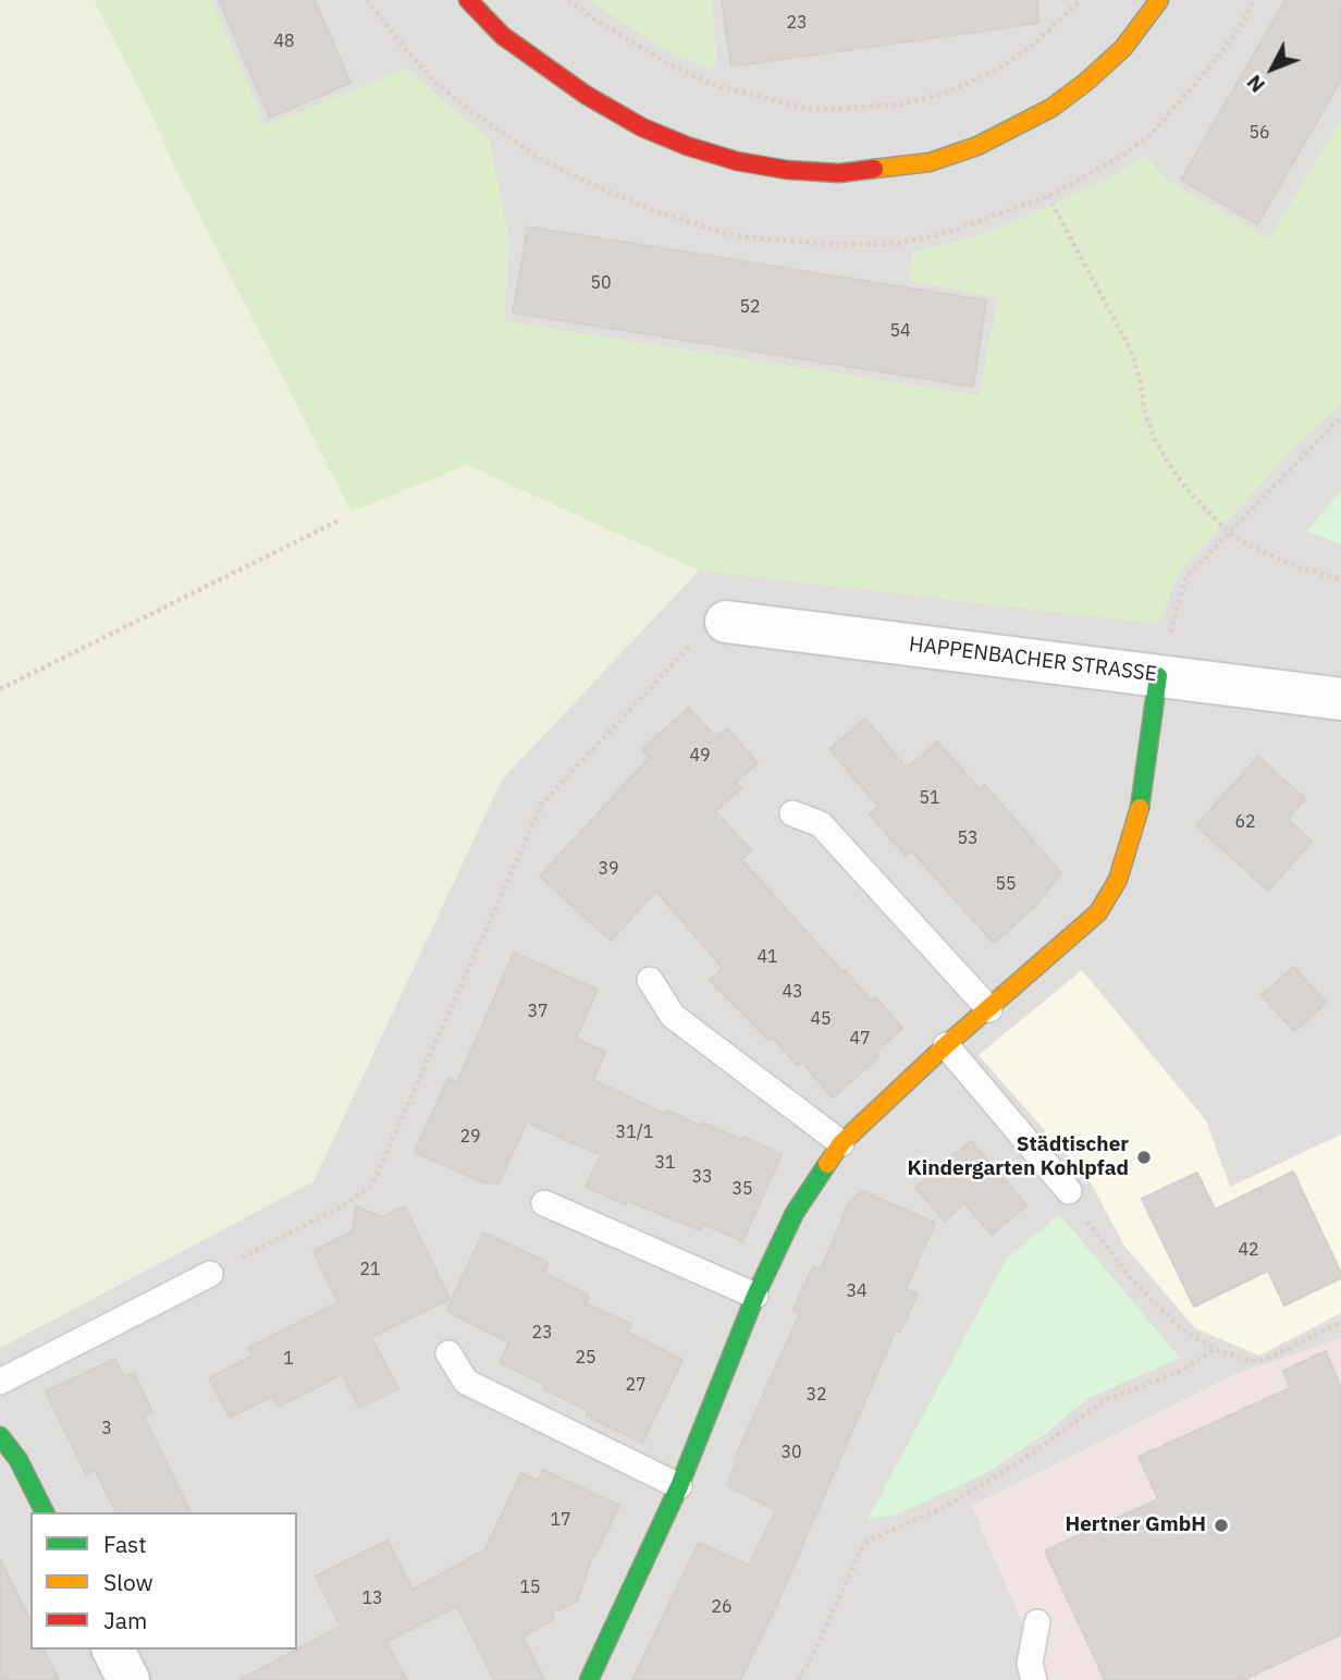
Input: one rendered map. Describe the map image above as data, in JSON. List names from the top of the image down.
{
  "streets": {
    "street": ["HAPPENBACHER STRASSE"]
  },
  "places": ["Städtischer Kindergarten Kohlpfad", "Hertner GmbH"],
  "house_numbers": [
    "23",
    "48",
    "56",
    "50",
    "52",
    "54",
    "49",
    "51",
    "62",
    "53",
    "39",
    "55",
    "41",
    "43",
    "37",
    "45",
    "47",
    "31/1",
    "29",
    "31",
    "33",
    "35",
    "42",
    "21",
    "34",
    "23",
    "25",
    "1",
    "27",
    "32",
    "3",
    "30",
    "17",
    "15",
    "13",
    "26"
  ],
  "legend": ["Fast", "Slow", "Jam"],
  "north": "bottom left"
}
